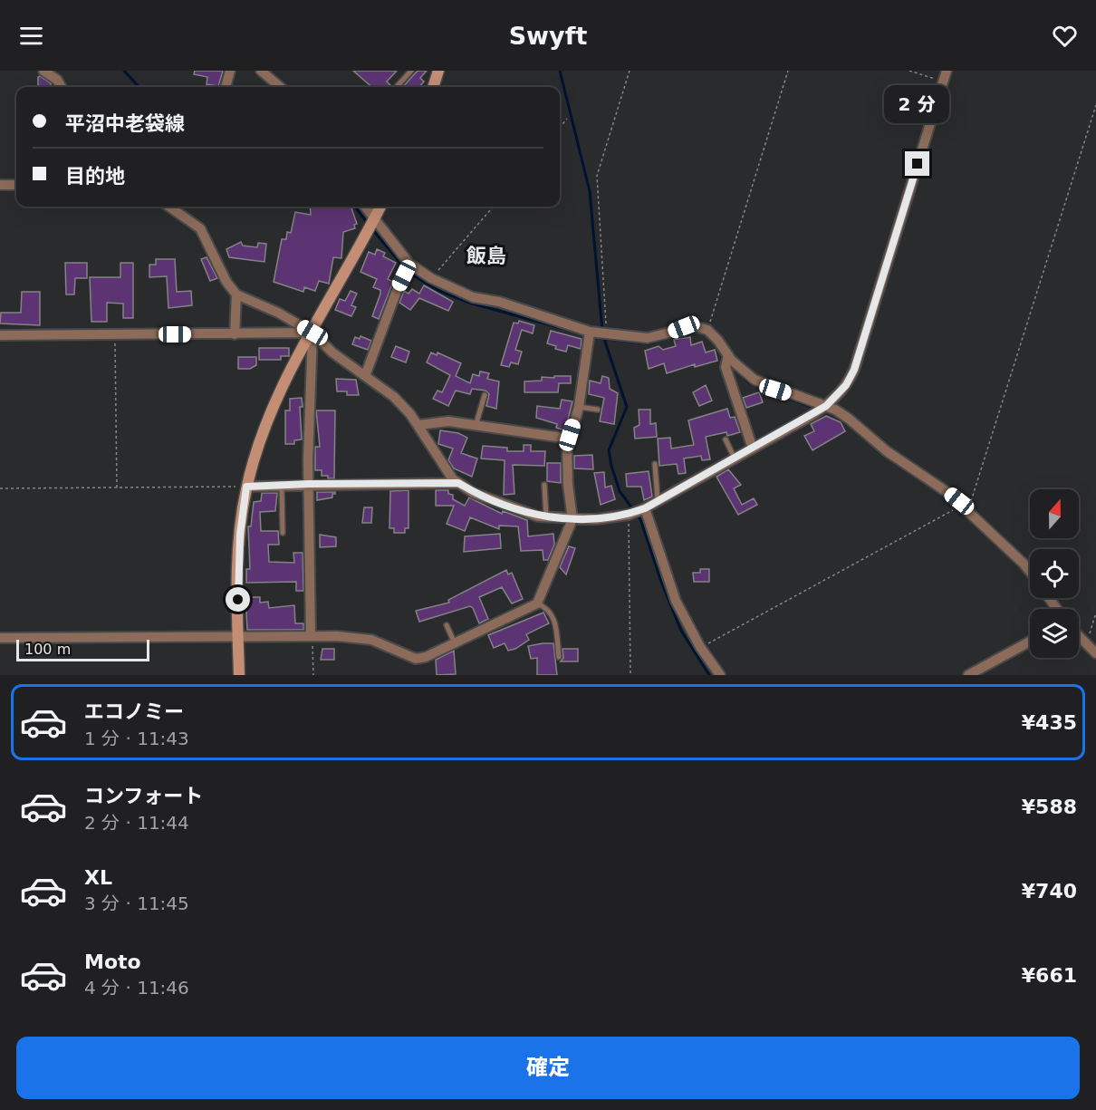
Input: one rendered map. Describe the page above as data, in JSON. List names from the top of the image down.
{
  "districts": ["飯島"],
  "scale_bar": "100 m",
  "north": "top",
  "page": {
    "header": "Swyft",
    "bubble": "2 分",
    "banner": ["平沼中老袋線", "目的地"],
    "scale": "100 m",
    "list": [
      {
        "name": "エコノミー",
        "note": "1 分 · 11:43",
        "value": "¥435"
      },
      {
        "name": "コンフォート",
        "note": "2 分 · 11:44",
        "value": "¥588"
      },
      {
        "name": "XL",
        "note": "3 分 · 11:45",
        "value": "¥740"
      },
      {
        "name": "Moto",
        "note": "4 分 · 11:46",
        "value": "¥661"
      }
    ],
    "buttons": "確定"
  }
}
